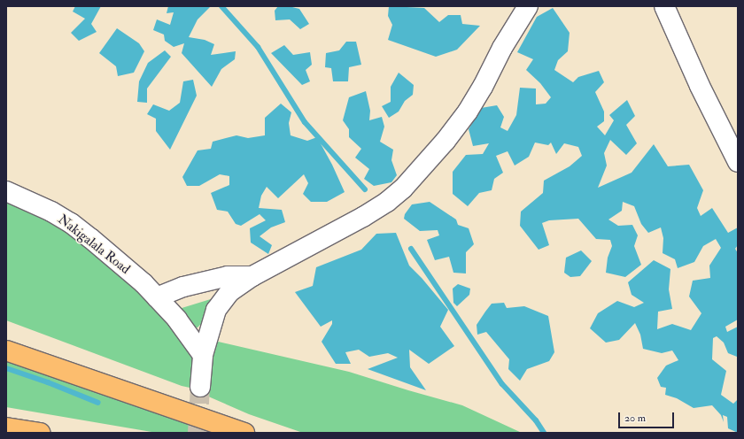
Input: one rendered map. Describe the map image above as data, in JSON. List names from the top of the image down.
{
  "streets": {
    "street": ["Nakigalala Road"]
  },
  "scale_bar": "20 m"
}
